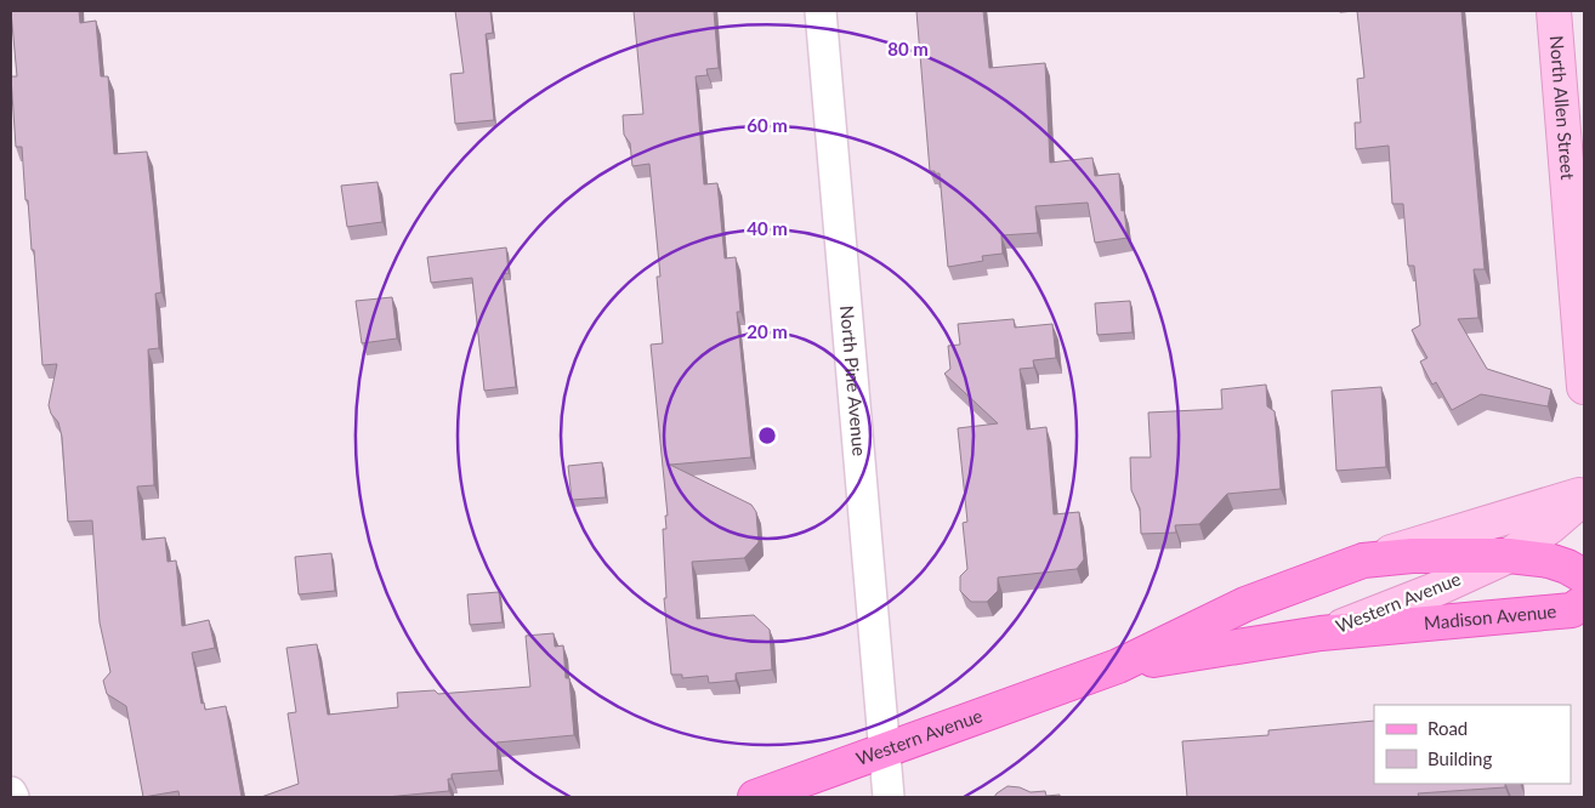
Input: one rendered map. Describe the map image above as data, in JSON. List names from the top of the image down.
{
  "streets": {
    "main road": ["Western Avenue", "Madison Avenue"],
    "street": ["North Allen Street", "North Pine Avenue"]
  },
  "crossings": [
    ["North Pine Avenue", "Western Avenue"],
    ["Western Avenue", "Madison Avenue"]
  ],
  "legend": ["Road", "Building"],
  "rings": [
    "80 m",
    "60 m",
    "40 m",
    "20 m"
  ]
}
